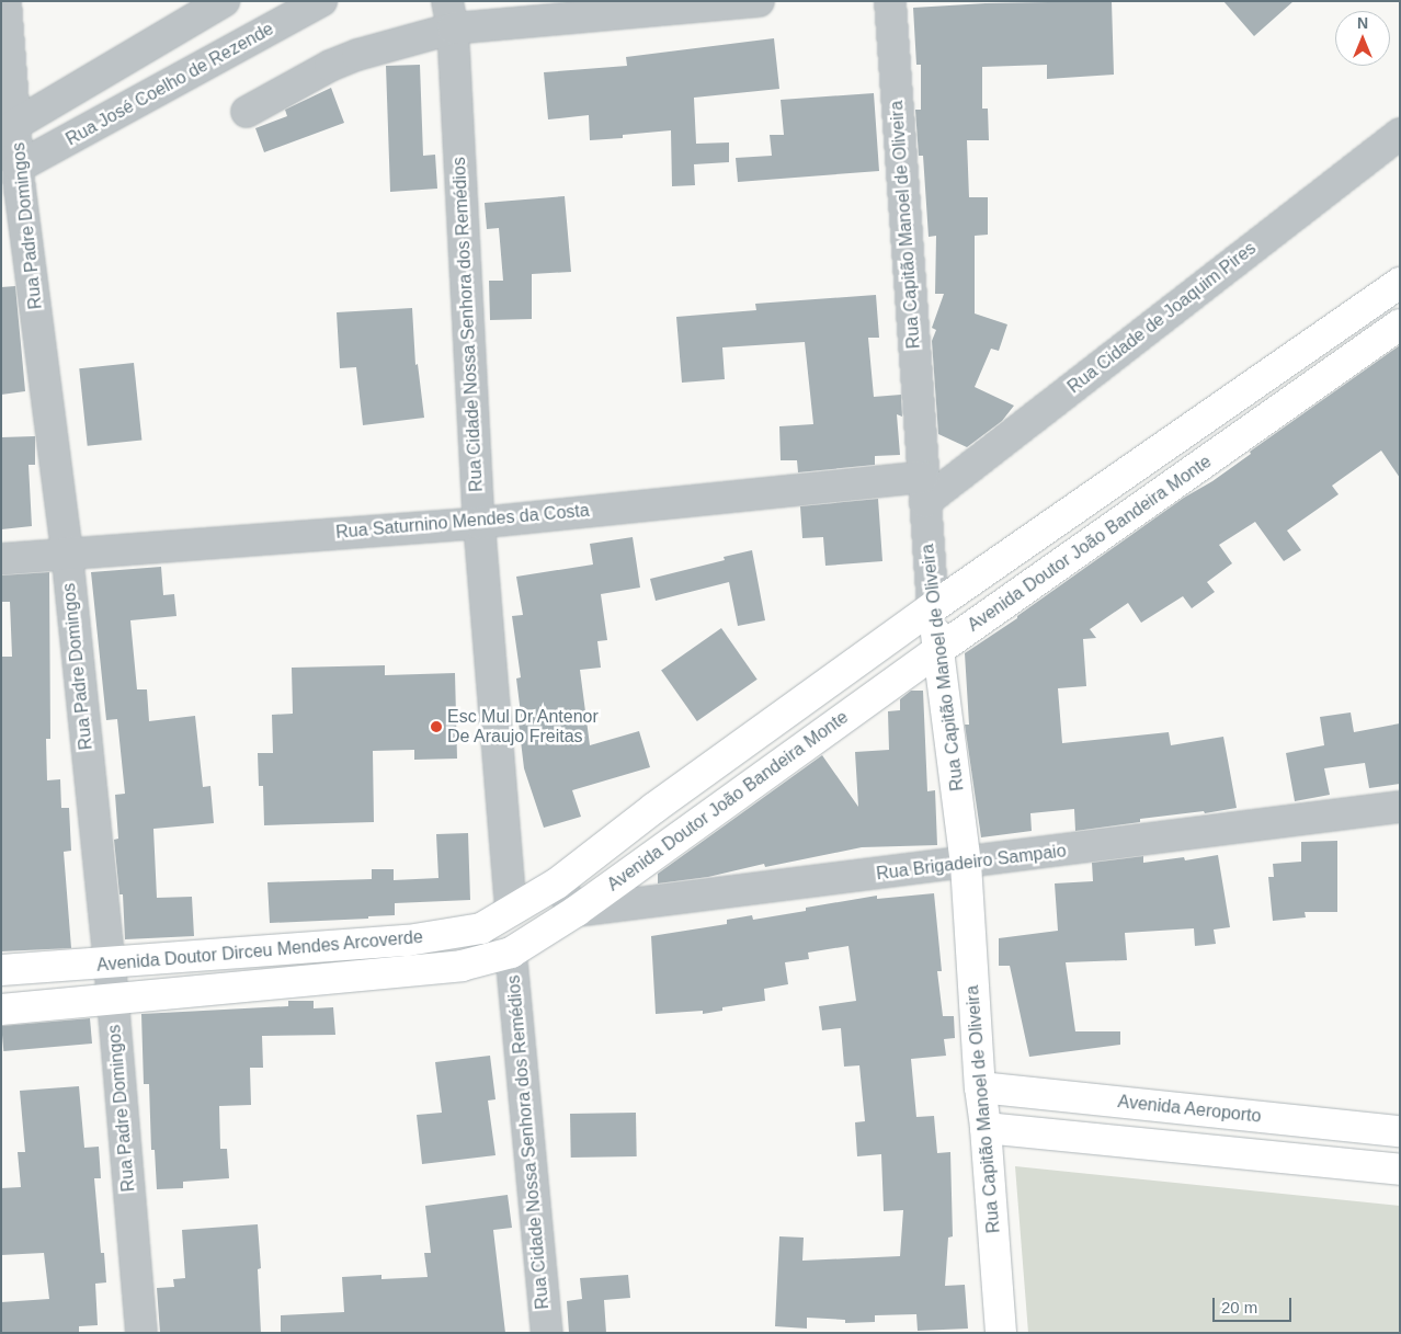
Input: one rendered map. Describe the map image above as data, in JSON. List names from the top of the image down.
{
  "streets": {
    "main road": [
      "Rua Capitão Manoel de Oliveira",
      "Avenida Doutor João Bandeira Monte",
      "Avenida Doutor Dirceu Mendes Arcoverde",
      "Avenida Aeroporto"
    ],
    "street": [
      "Rua José Coelho de Rezende",
      "Rua Padre Domingos",
      "Rua Cidade de Joaquim Pires",
      "Rua Cidade Nossa Senhora dos Remédios",
      "Rua Saturnino Mendes da Costa",
      "Rua Brigadeiro Sampaio"
    ]
  },
  "crossings": [
    ["Rua José Coelho de Rezende", "Rua Padre Domingos"],
    ["Rua Capitão Manoel de Oliveira", "Rua Cidade de Joaquim Pires"],
    ["Rua Capitão Manoel de Oliveira", "Rua Saturnino Mendes da Costa"],
    ["Rua Capitão Manoel de Oliveira", "Avenida Doutor João Bandeira Monte"],
    ["Rua Capitão Manoel de Oliveira", "Rua Brigadeiro Sampaio"],
    ["Rua Capitão Manoel de Oliveira", "Avenida Aeroporto"],
    ["Rua Padre Domingos", "Rua Saturnino Mendes da Costa"],
    ["Rua Padre Domingos", "Avenida Doutor Dirceu Mendes Arcoverde"],
    ["Rua Cidade de Joaquim Pires", "Rua Saturnino Mendes da Costa"],
    ["Rua Cidade Nossa Senhora dos Remédios", "Rua Saturnino Mendes da Costa"],
    ["Rua Cidade Nossa Senhora dos Remédios", "Avenida Doutor João Bandeira Monte"],
    ["Rua Cidade Nossa Senhora dos Remédios", "Avenida Doutor Dirceu Mendes Arcoverde"],
    ["Avenida Doutor João Bandeira Monte", "Rua Brigadeiro Sampaio"],
    ["Avenida Doutor João Bandeira Monte", "Avenida Doutor Dirceu Mendes Arcoverde"]
  ],
  "places": ["Esc Mul Dr Antenor De Araujo Freitas"],
  "scale_bar": "20 m",
  "north": "top"
}
